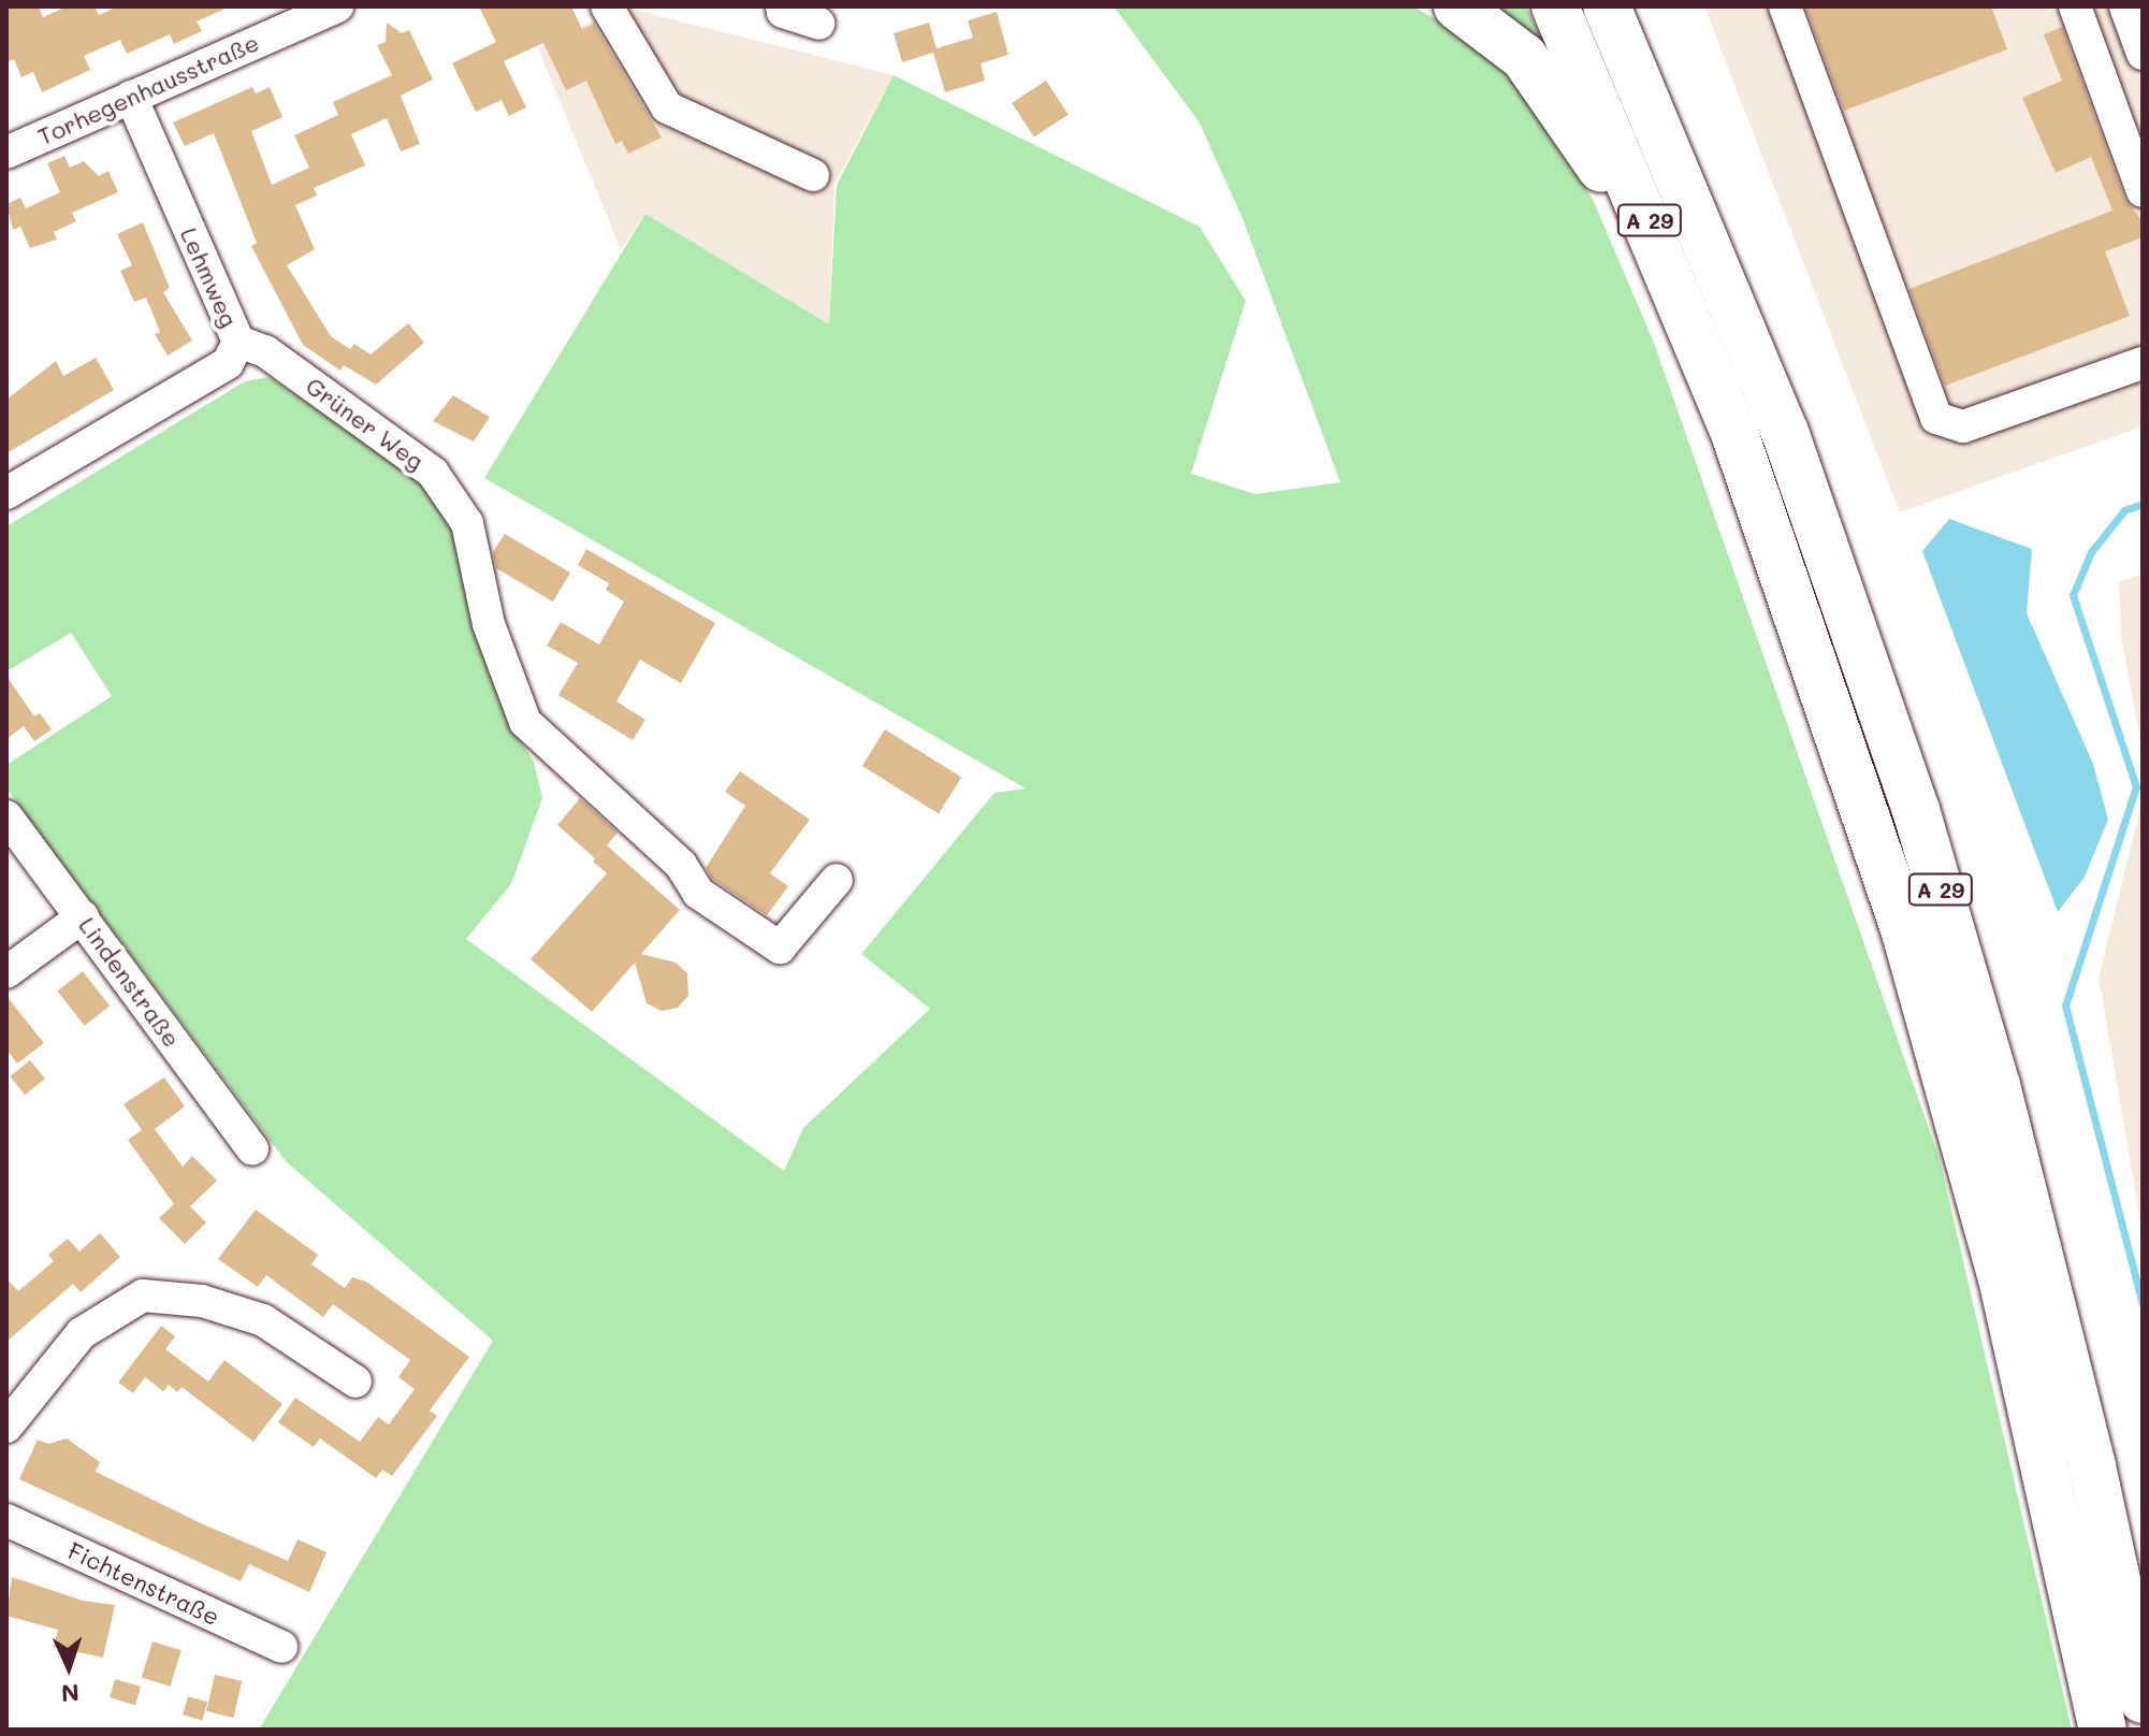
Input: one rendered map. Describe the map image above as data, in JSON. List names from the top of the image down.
{
  "streets": {
    "highway": ["A 29"],
    "street": [
      "Torhegenhausstraße",
      "Lehmweg",
      "Grüner Weg",
      "Lindenstraße",
      "Fichtenstraße"
    ]
  },
  "crossings": [
    ["Torhegenhausstraße", "Lehmweg"],
    ["Lehmweg", "Grüner Weg"]
  ],
  "north": "bottom"
}
